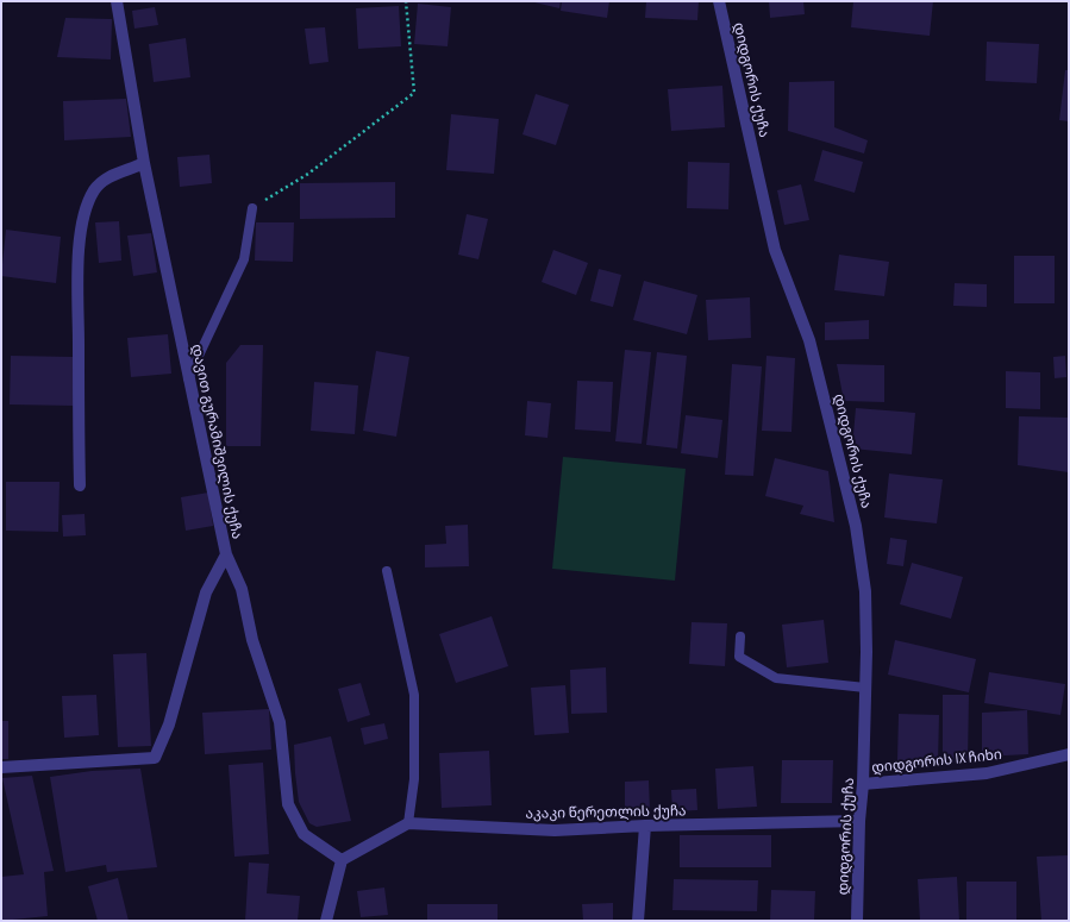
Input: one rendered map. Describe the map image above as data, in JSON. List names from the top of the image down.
{
  "streets": {
    "street": [
      "დიდგორის ქუჩა",
      "დავით გურამიშვილის ქუჩა",
      "დიდგორის IX ჩიხი",
      "აკაკი წერეთლის ქუჩა"
    ]
  },
  "crossings": [
    ["დიდგორის ქუჩა", "დიდგორის IX ჩიხი"],
    ["დიდგორის ქუჩა", "აკაკი წერეთლის ქუჩა"]
  ]
}
